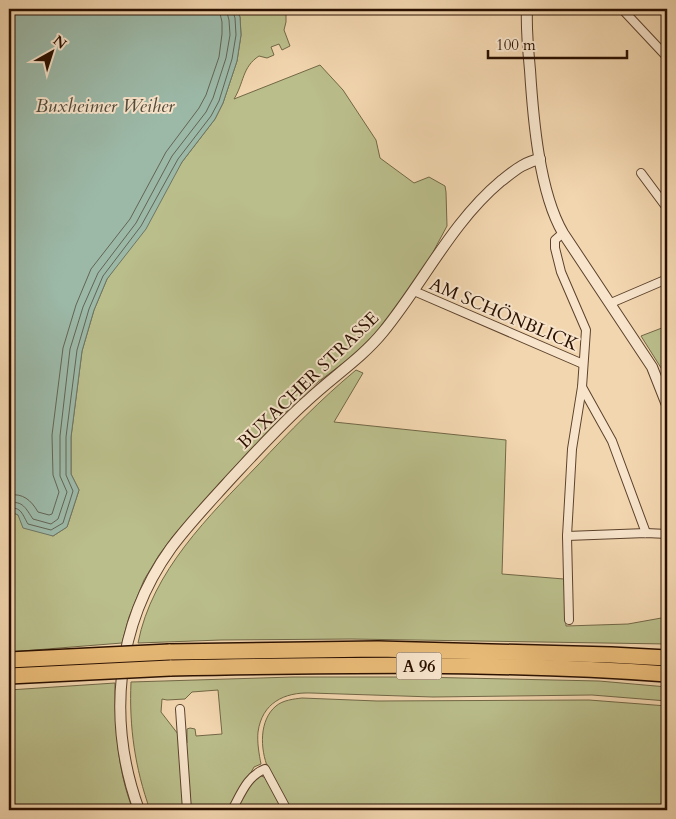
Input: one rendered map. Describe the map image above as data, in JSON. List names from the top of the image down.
{
  "streets": {
    "highway": ["A 96"],
    "street": ["AM SCHÖNBLICK", "BUXACHER STRASSE"]
  },
  "crossings": [
    ["AM SCHÖNBLICK", "BUXACHER STRASSE"]
  ],
  "water": ["Buxheimer Weiher"],
  "scale_bar": "100 m",
  "north": "top right"
}
